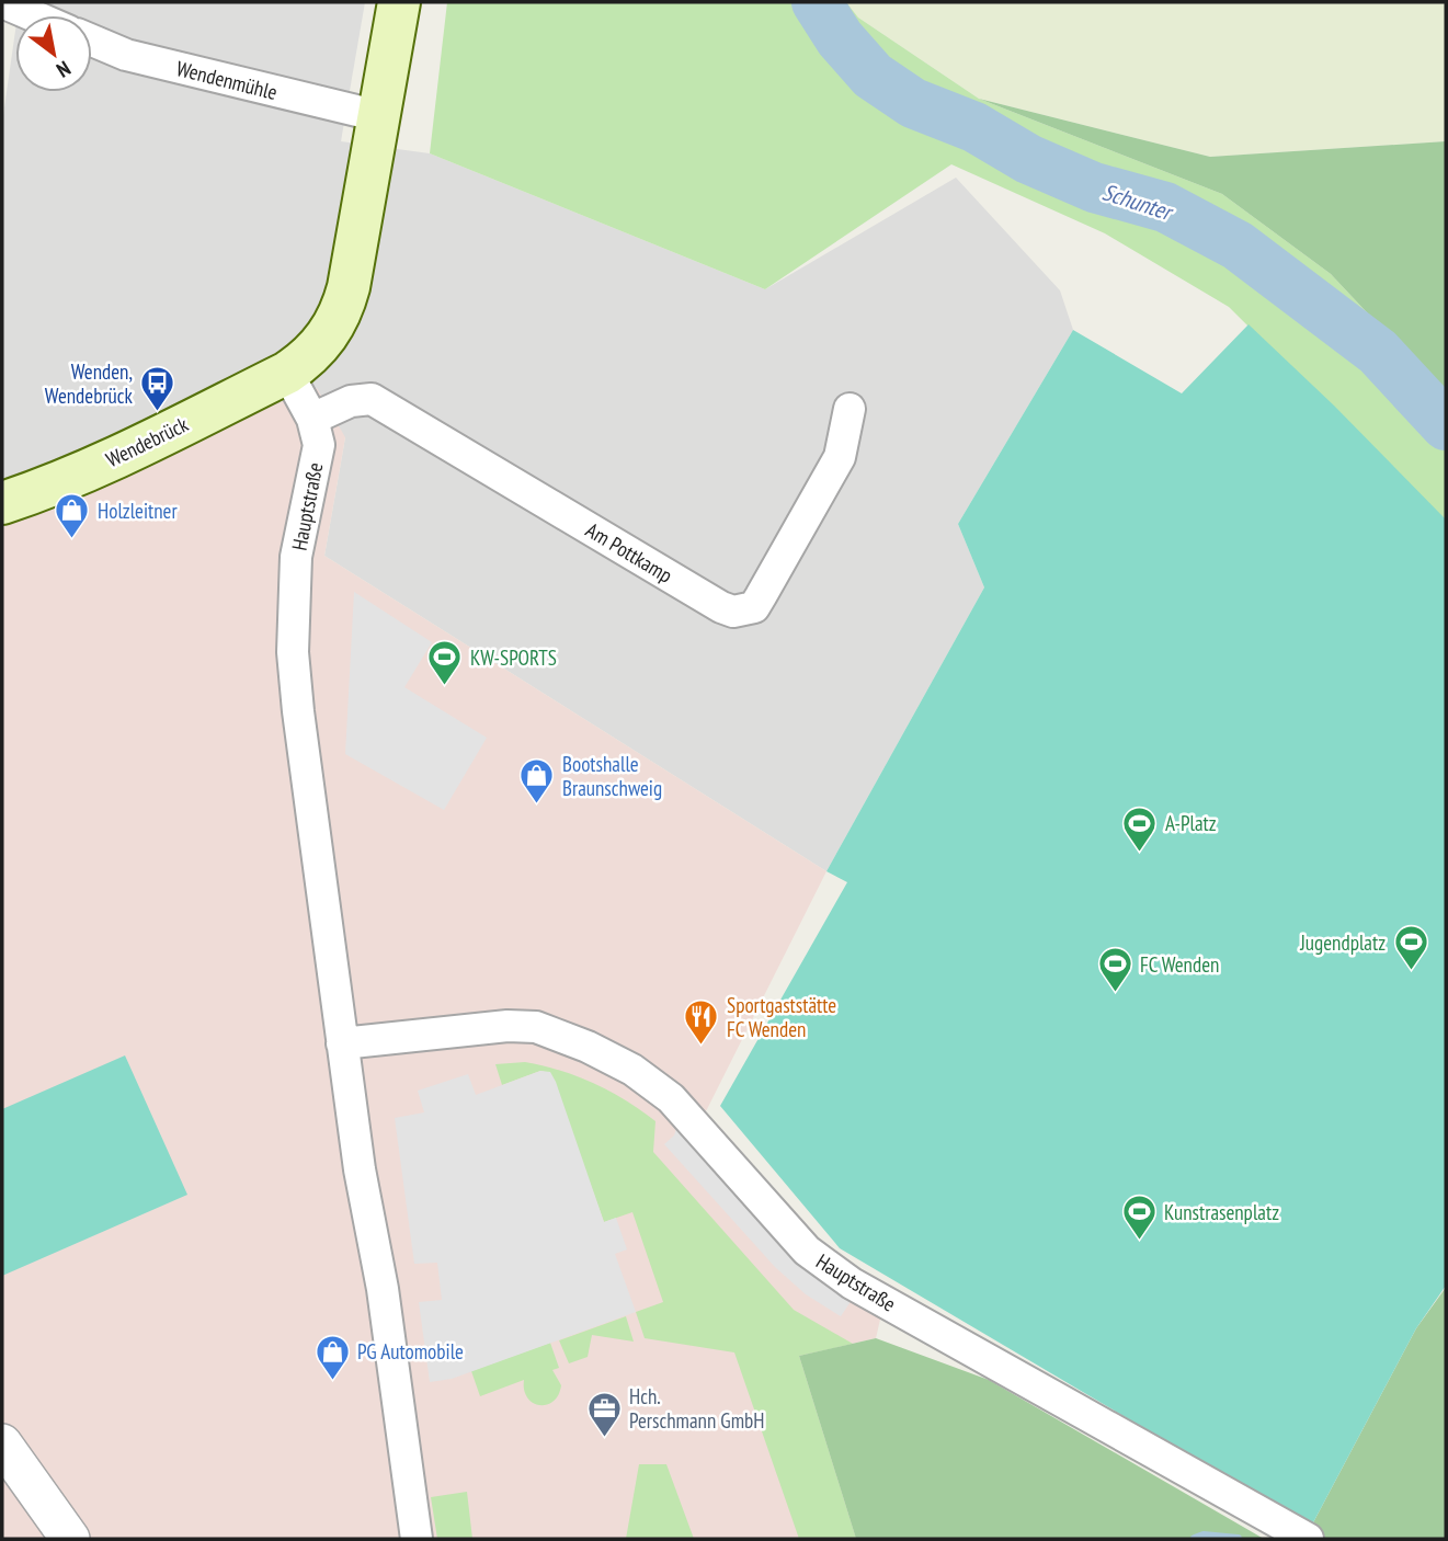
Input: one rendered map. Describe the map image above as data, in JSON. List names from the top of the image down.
{
  "streets": {
    "main road": ["Wendebrück"],
    "street": ["Wendenmühle", "Hauptstraße", "Am Pottkamp"]
  },
  "crossings": [
    ["Wendebrück", "Hauptstraße"],
    ["Hauptstraße", "Am Pottkamp"]
  ],
  "water": ["Schunter"],
  "places": {
    "bus stop": ["Wenden, Wendebrück"],
    "shop": ["Holzleitner", "Bootshalle Braunschweig", "PG Automobile"],
    "sports": [
      "KW-SPORTS",
      "A-Platz",
      "Jugendplatz",
      "FC Wenden",
      "Kunstrasenplatz"
    ],
    "restaurant": ["Sportgaststätte FC Wenden"],
    "office": ["Hch. Perschmann GmbH"]
  },
  "north": "bottom right"
}
